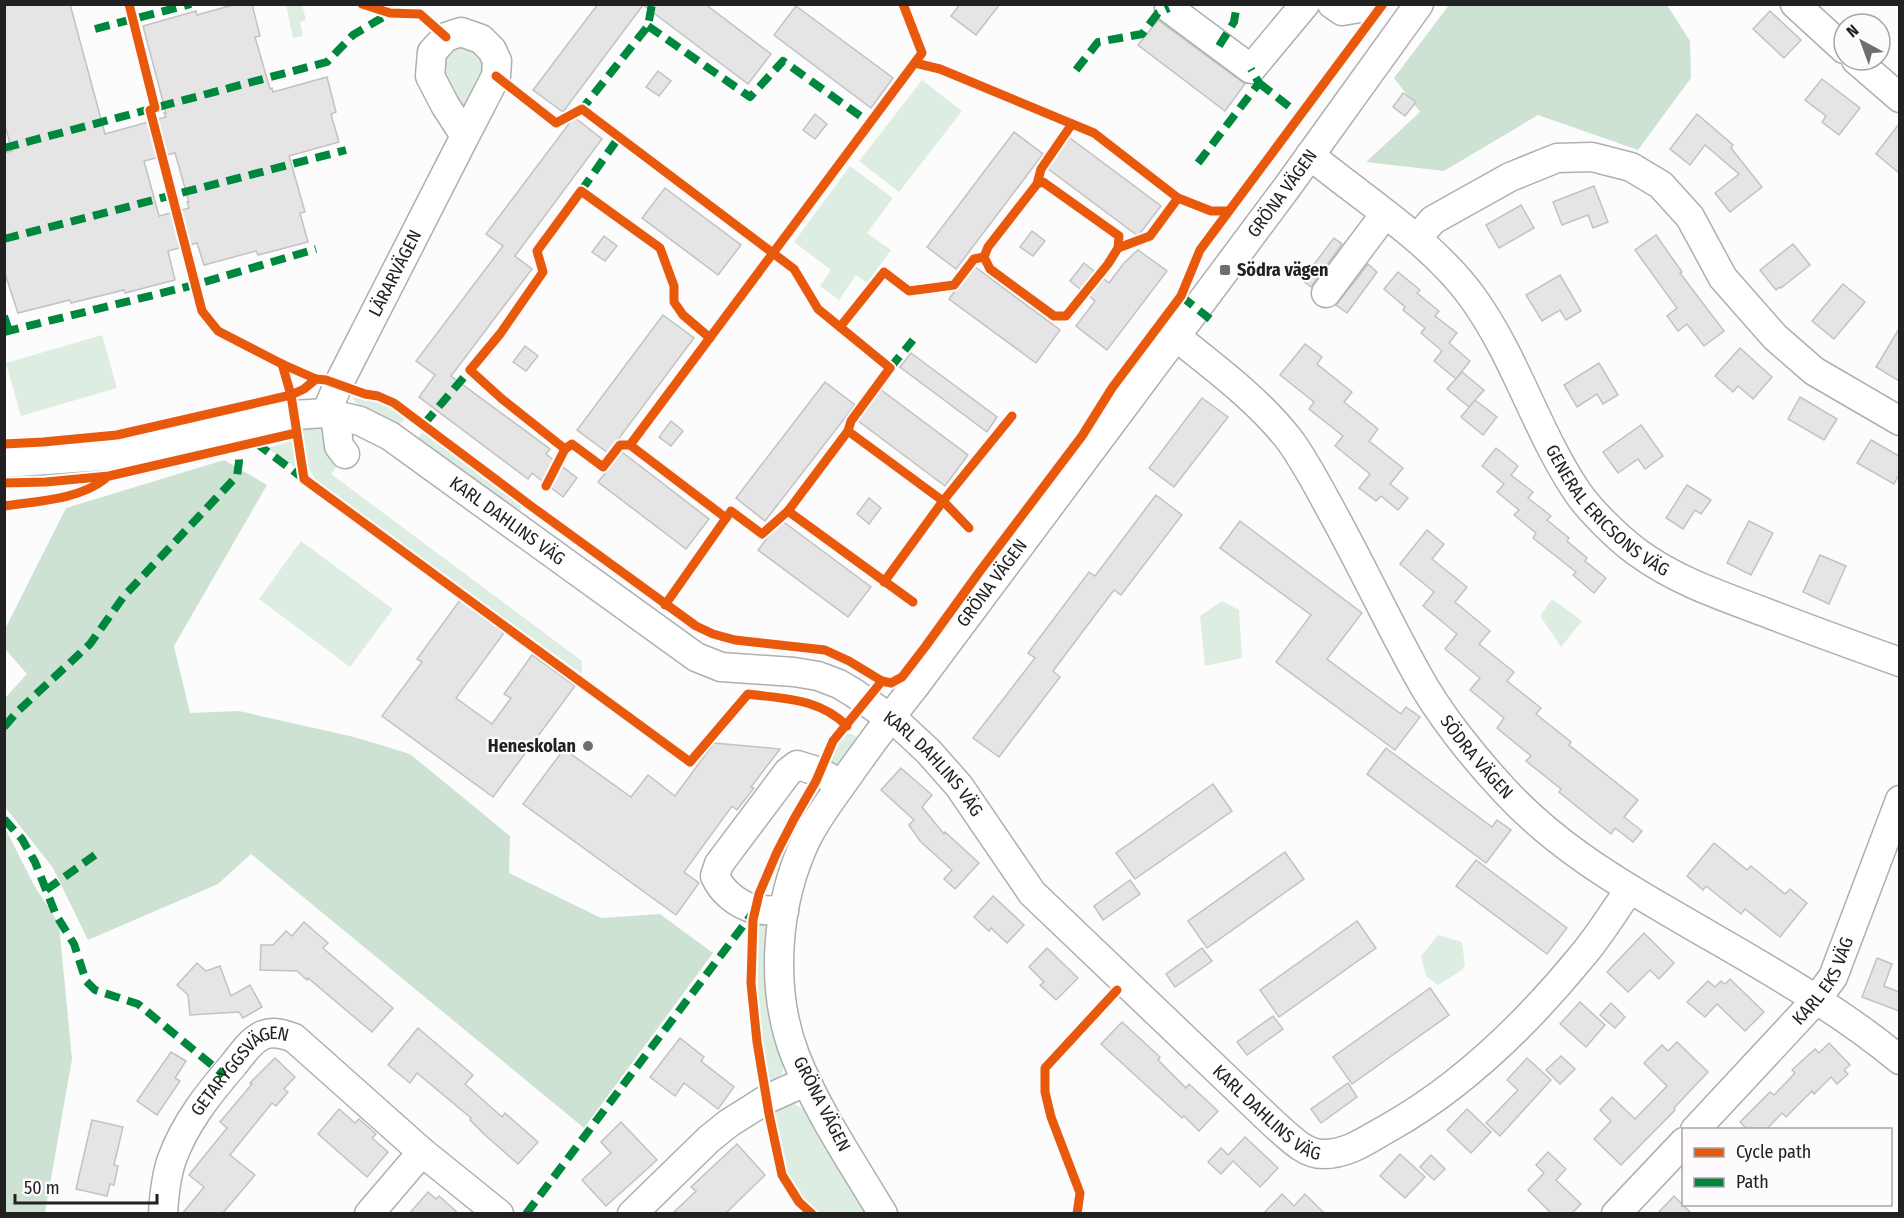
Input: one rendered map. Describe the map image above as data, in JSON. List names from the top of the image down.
{
  "streets": {
    "street": [
      "GRÖNA VÄGEN",
      "LÄRARVÄGEN",
      "GENERAL ERICSONS VÄG",
      "KARL DAHLINS VÄG",
      "SÖDRA VÄGEN",
      "KARL EKS VÄG",
      "GETARYGGSVÄGEN"
    ]
  },
  "crossings": [
    ["GRÖNA VÄGEN", "GENERAL ERICSONS VÄG"],
    ["GRÖNA VÄGEN", "KARL DAHLINS VÄG"],
    ["GRÖNA VÄGEN", "SÖDRA VÄGEN"],
    ["LÄRARVÄGEN", "KARL DAHLINS VÄG"],
    ["KARL DAHLINS VÄG", "SÖDRA VÄGEN"],
    ["SÖDRA VÄGEN", "KARL EKS VÄG"]
  ],
  "places": {
    "transit": ["Södra vägen"],
    "other": ["Heneskolan"]
  },
  "legend": ["Cycle path", "Path"],
  "scale_bar": "50 m",
  "north": "top left"
}
